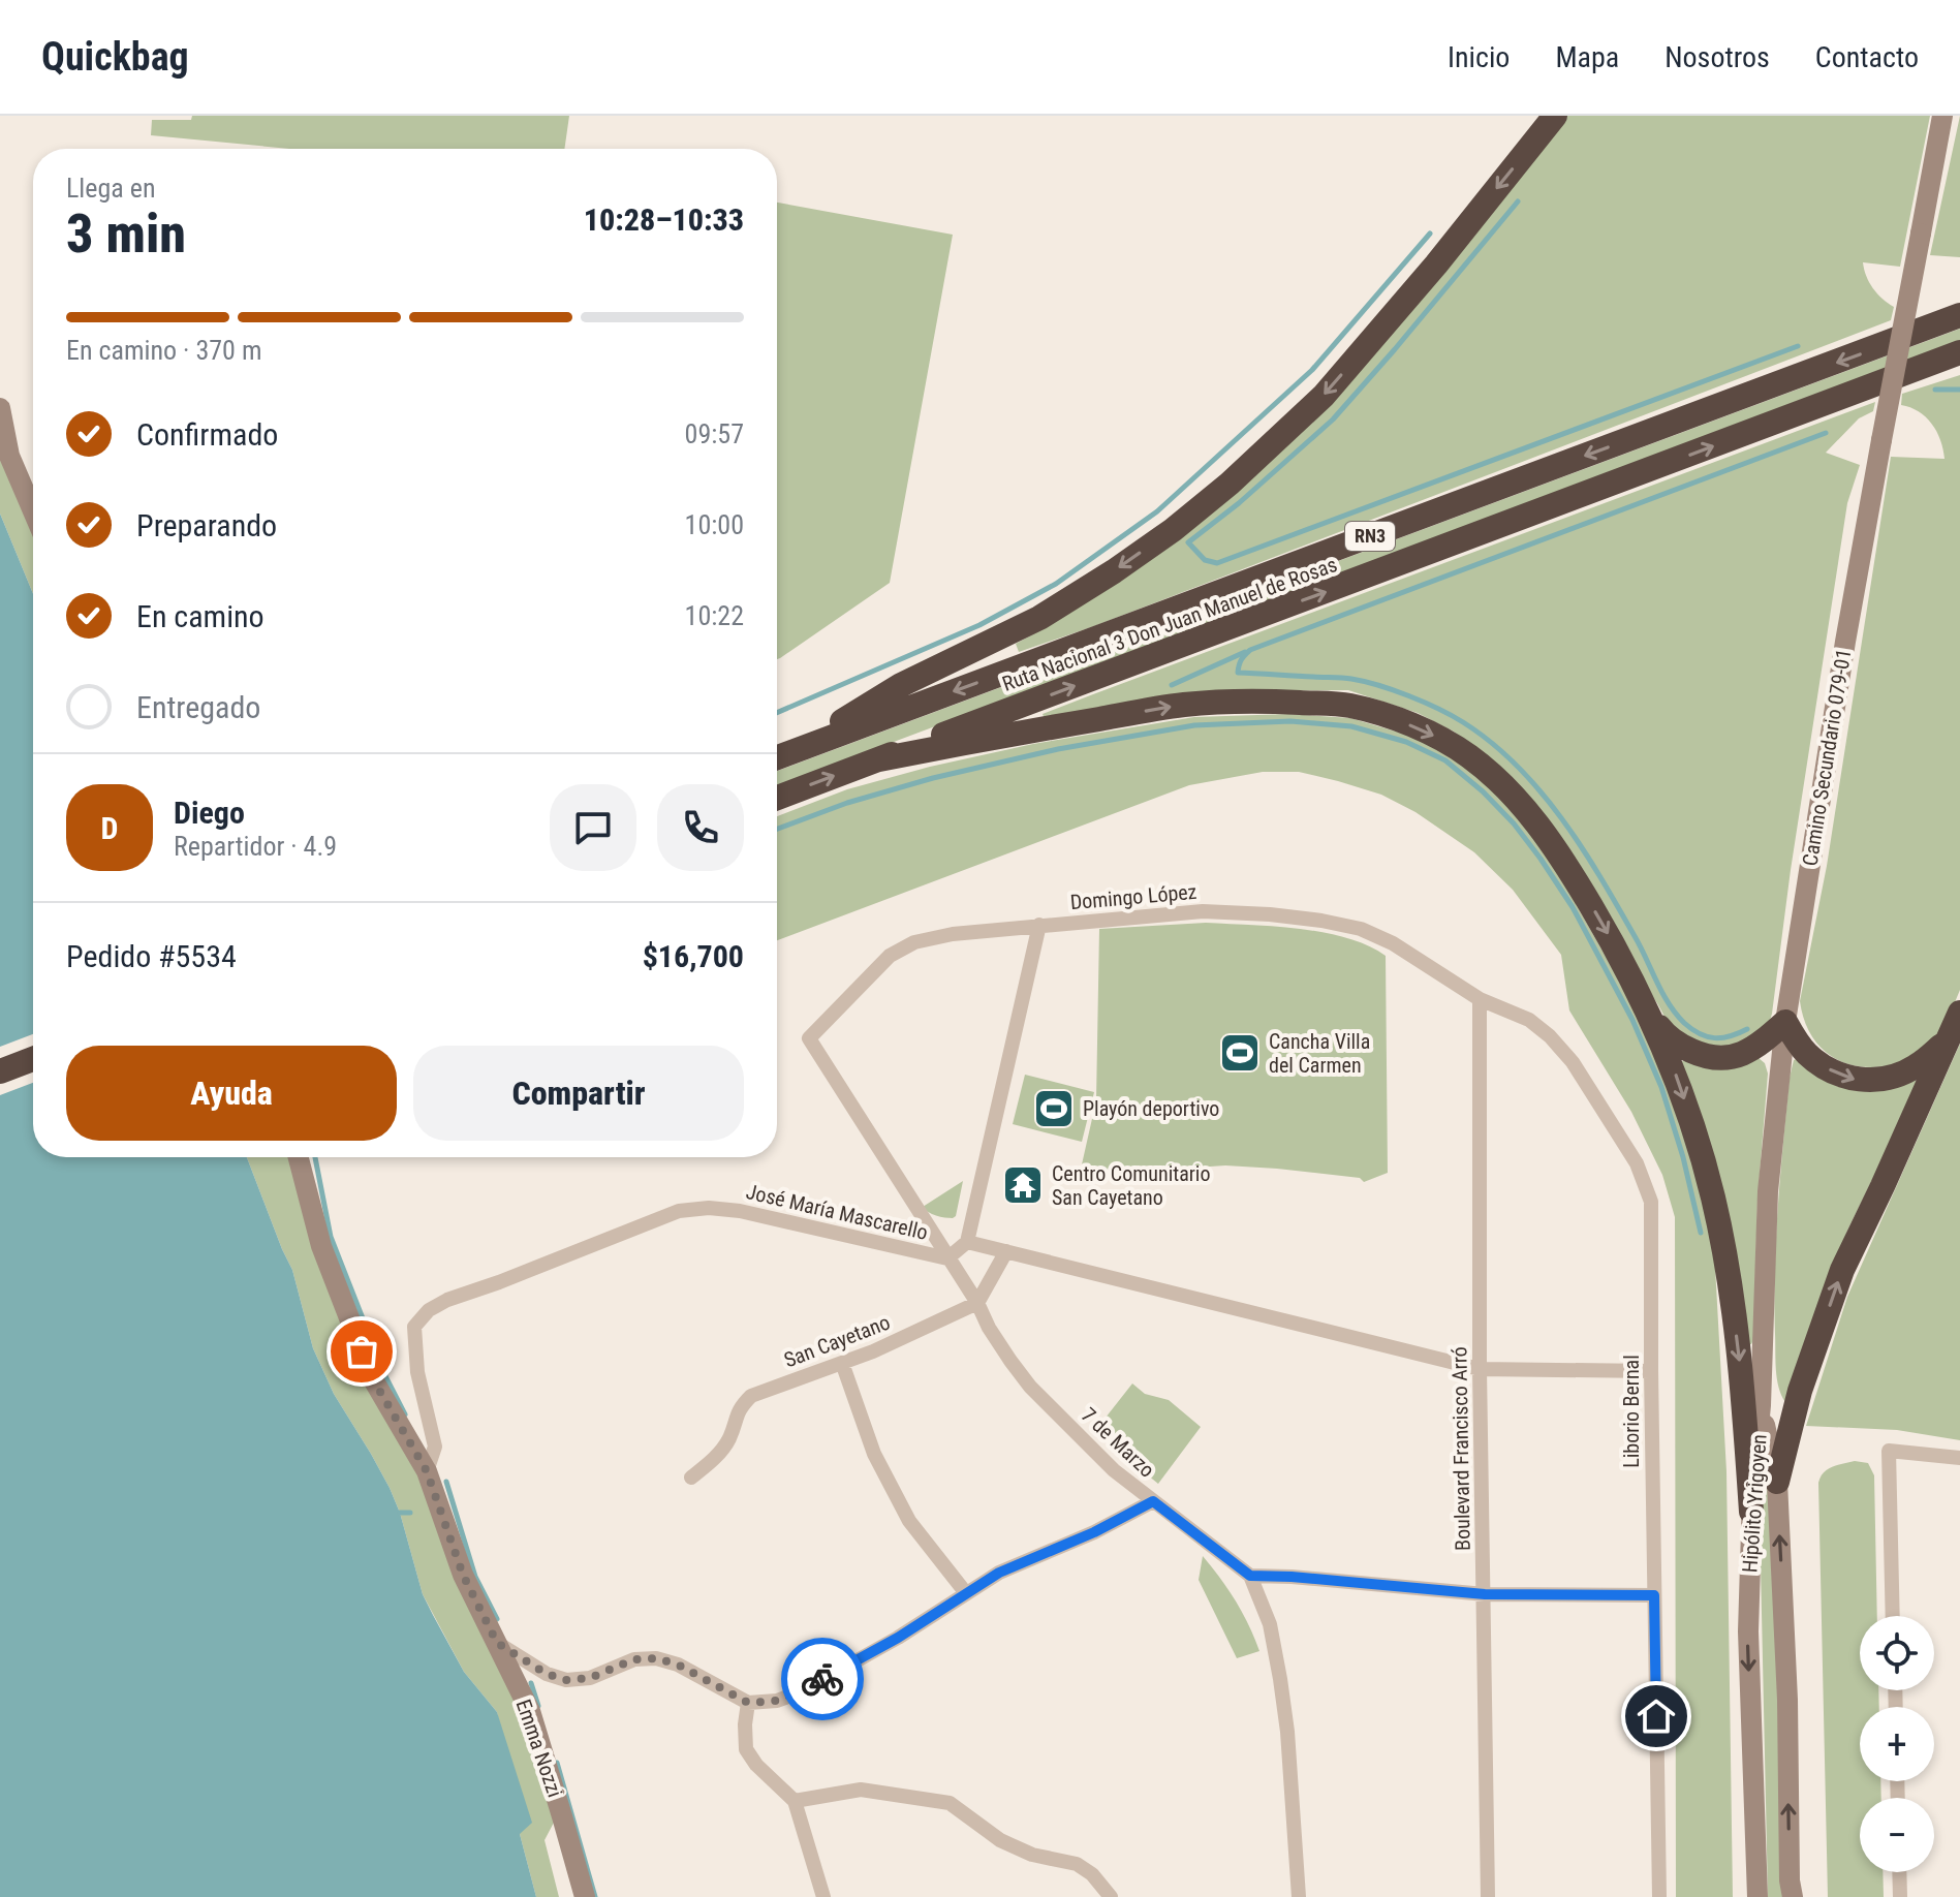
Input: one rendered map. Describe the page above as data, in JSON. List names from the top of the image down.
{
  "streets": {
    "highway": ["RN3", "Ruta Nacional 3 Don Juan Manuel de Rosas"],
    "main road": ["Camino Secundario 079-01", "Hipólito Yrigoyen", "Emma Nozzi"],
    "street": [
      "Domingo López",
      "José María Mascarello",
      "San Cayetano",
      "Liborio Bernal",
      "7 de Marzo",
      "Boulevard Francisco Arró"
    ]
  },
  "crossings": [
    ["Camino Secundario 079-01", "Hipólito Yrigoyen"],
    ["Domingo López", "Liborio Bernal"],
    ["Domingo López", "7 de Marzo"],
    ["Domingo López", "Boulevard Francisco Arró"],
    ["José María Mascarello", "7 de Marzo"],
    ["José María Mascarello", "Emma Nozzi"],
    ["San Cayetano", "7 de Marzo"],
    ["Liborio Bernal", "Boulevard Francisco Arró"]
  ],
  "places": {
    "sports": ["Cancha Villa del Carmen", "Playón deportivo"],
    "temple": ["Centro Comunitario San Cayetano"]
  },
  "page": {
    "header": "Quickbag",
    "nav": [
      "Inicio",
      "Mapa",
      "Nosotros",
      "Contacto"
    ],
    "heading": ["3 min", "Llega en", "10:28–10:33"],
    "panel": [
      "Diego",
      "Repartidor · 4.9",
      "Pedido #5534",
      "$16,700"
    ],
    "bar": "En camino · 370 m",
    "list": [
      ["Confirmado", "09:57"],
      ["Preparando", "10:00"],
      ["En camino", "10:22"],
      "Entregado"
    ],
    "round": "D",
    "buttons": ["Ayuda", "Compartir"],
    "map_buttons": ["+", "−"]
  }
}
